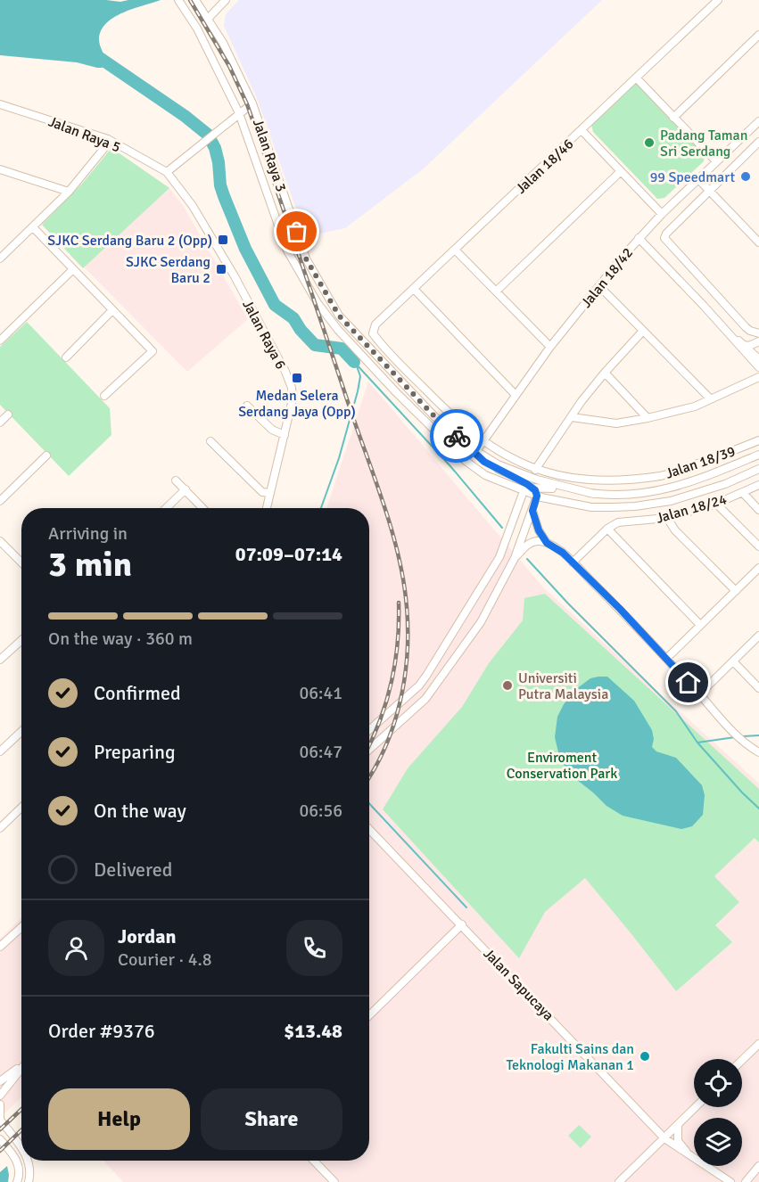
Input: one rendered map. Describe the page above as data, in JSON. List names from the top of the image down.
{
  "streets": {
    "street": [
      "Jalan Raya 5",
      "Jalan Raya 3",
      "Jalan 18/46",
      "Jalan 18/42",
      "Jalan Raya 6",
      "Jalan 18/39",
      "Jalan 18/24",
      "Jalan Sapucaya"
    ]
  },
  "crossings": [
    ["Jalan Raya 5", "Jalan Raya 6"],
    ["Jalan Raya 3", "Jalan 18/42"],
    ["Jalan 18/46", "Jalan 18/39"],
    ["Jalan 18/42", "Jalan 18/39"]
  ],
  "parks": ["Enviroment Conservation Park"],
  "places": {
    "other": [
      "Padang Taman Sri Serdang",
      "99 Speedmart",
      "Universiti Putra Malaysia",
      "Fakulti Sains dan Teknologi Makanan 1"
    ],
    "transit": ["SJKC Serdang Baru 2 (Opp)", "SJKC Serdang Baru 2", "Medan Selera Serdang Jaya (Opp)"]
  },
  "page": {
    "heading": ["3 min", "Arriving in", "07:09–07:14"],
    "panel": [
      "Jordan",
      "Courier · 4.8",
      "Order #9376",
      "$13.48"
    ],
    "bar": "On the way · 360 m",
    "list": [
      ["Confirmed", "06:41"],
      ["Preparing", "06:47"],
      ["On the way", "06:56"],
      "Delivered"
    ],
    "buttons": ["Help", "Share"]
  }
}
